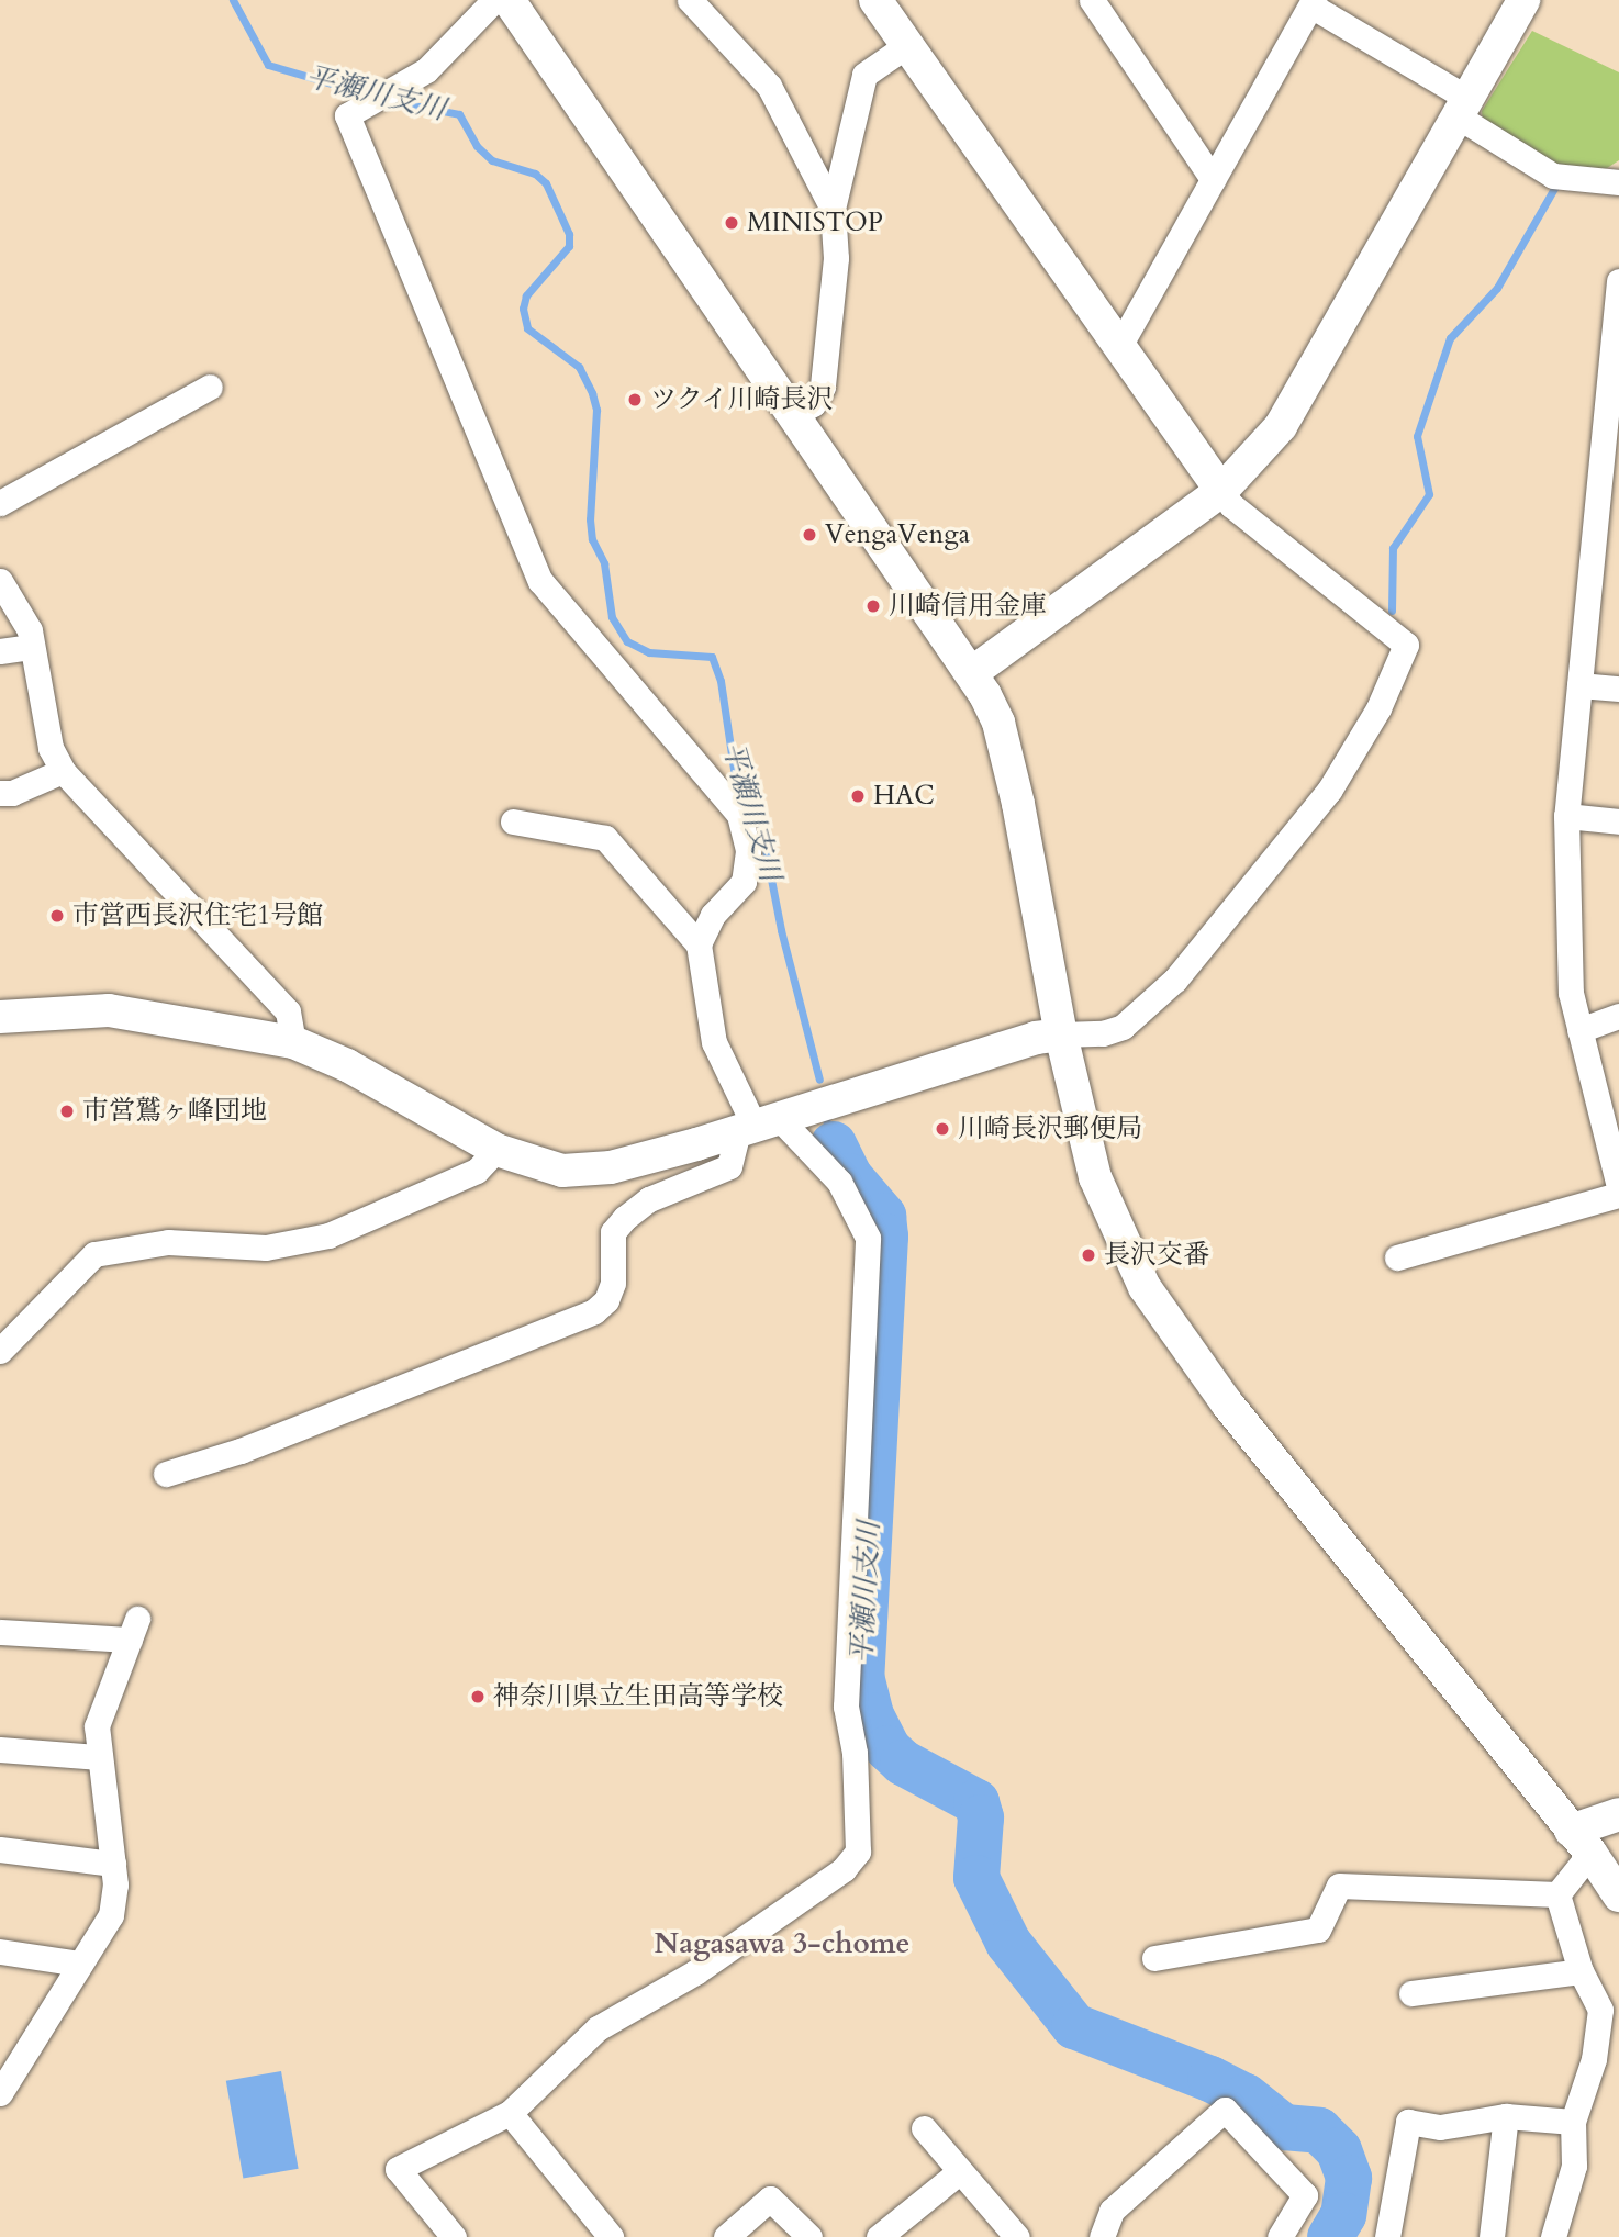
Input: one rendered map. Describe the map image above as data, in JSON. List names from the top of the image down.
{
  "districts": ["Nagasawa 3-chome"],
  "water": ["平瀬川支川"],
  "places": [
    "MINISTOP",
    "ツクイ川崎長沢",
    "VengaVenga",
    "川崎信用金庫",
    "HAC",
    "市営西長沢住宅1号館",
    "市営鷲ヶ峰団地",
    "川崎長沢郵便局",
    "長沢交番",
    "神奈川県立生田高等学校"
  ]
}
